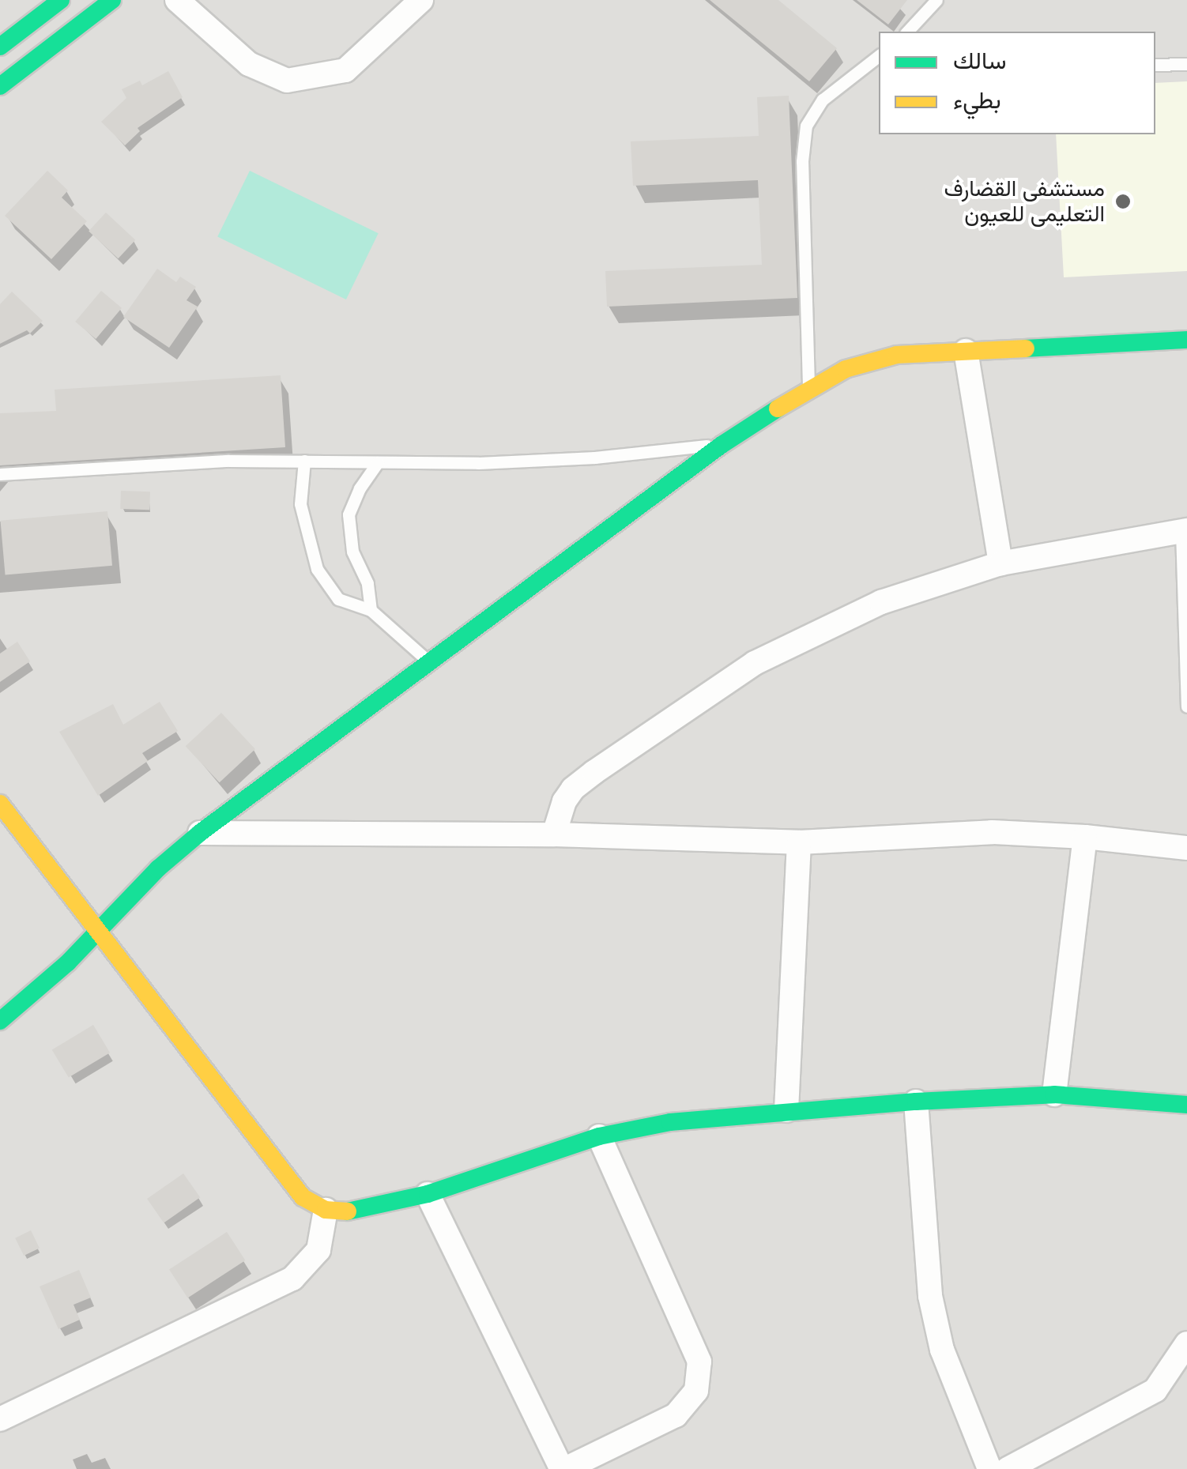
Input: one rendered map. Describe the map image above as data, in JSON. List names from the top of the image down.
{
  "places": ["مستشفى القضارف التعليمى للعيون"],
  "legend": ["سالك", "بطيء"]
}
